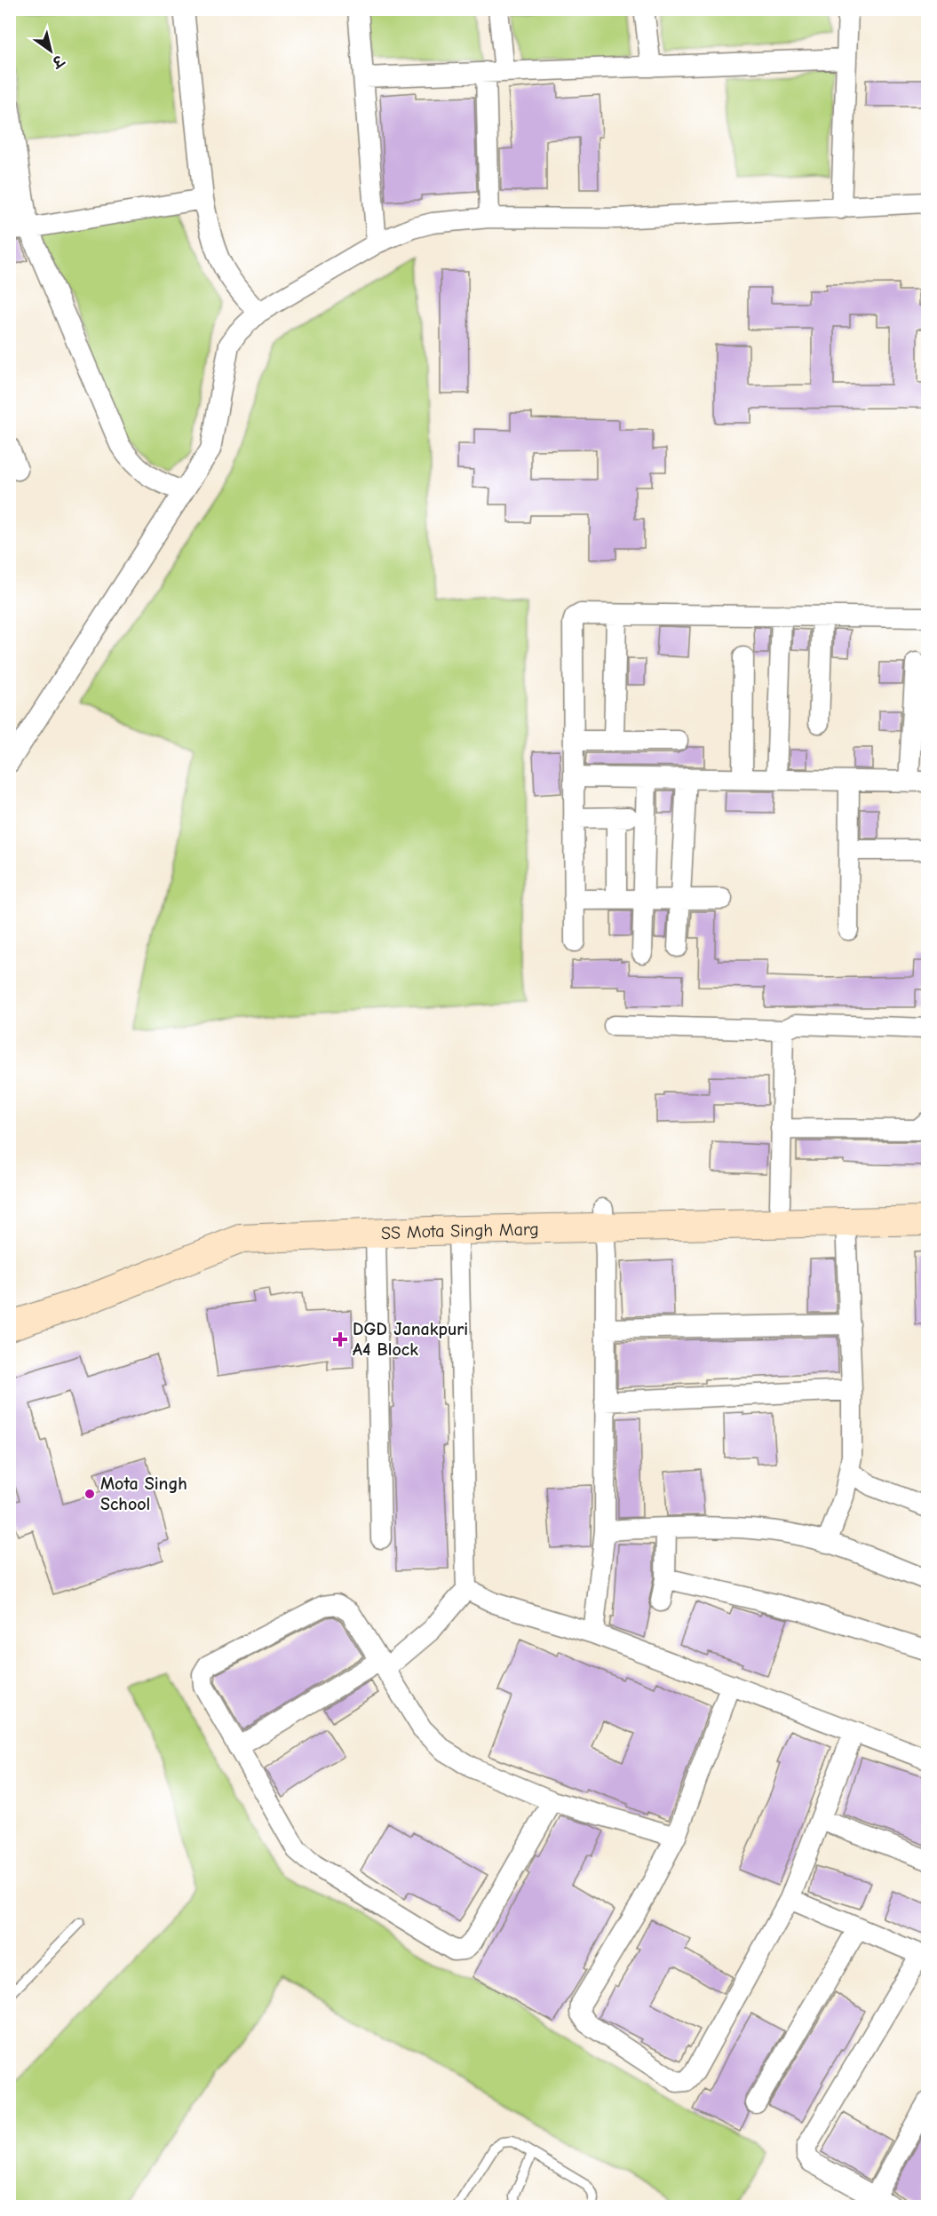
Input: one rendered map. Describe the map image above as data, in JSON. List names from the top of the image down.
{
  "streets": {
    "street": ["SS Mota Singh Marg"]
  },
  "places": {
    "health": ["DGD Janakpuri A4 Block"],
    "other": ["Mota Singh School"]
  },
  "north": "bottom right"
}
